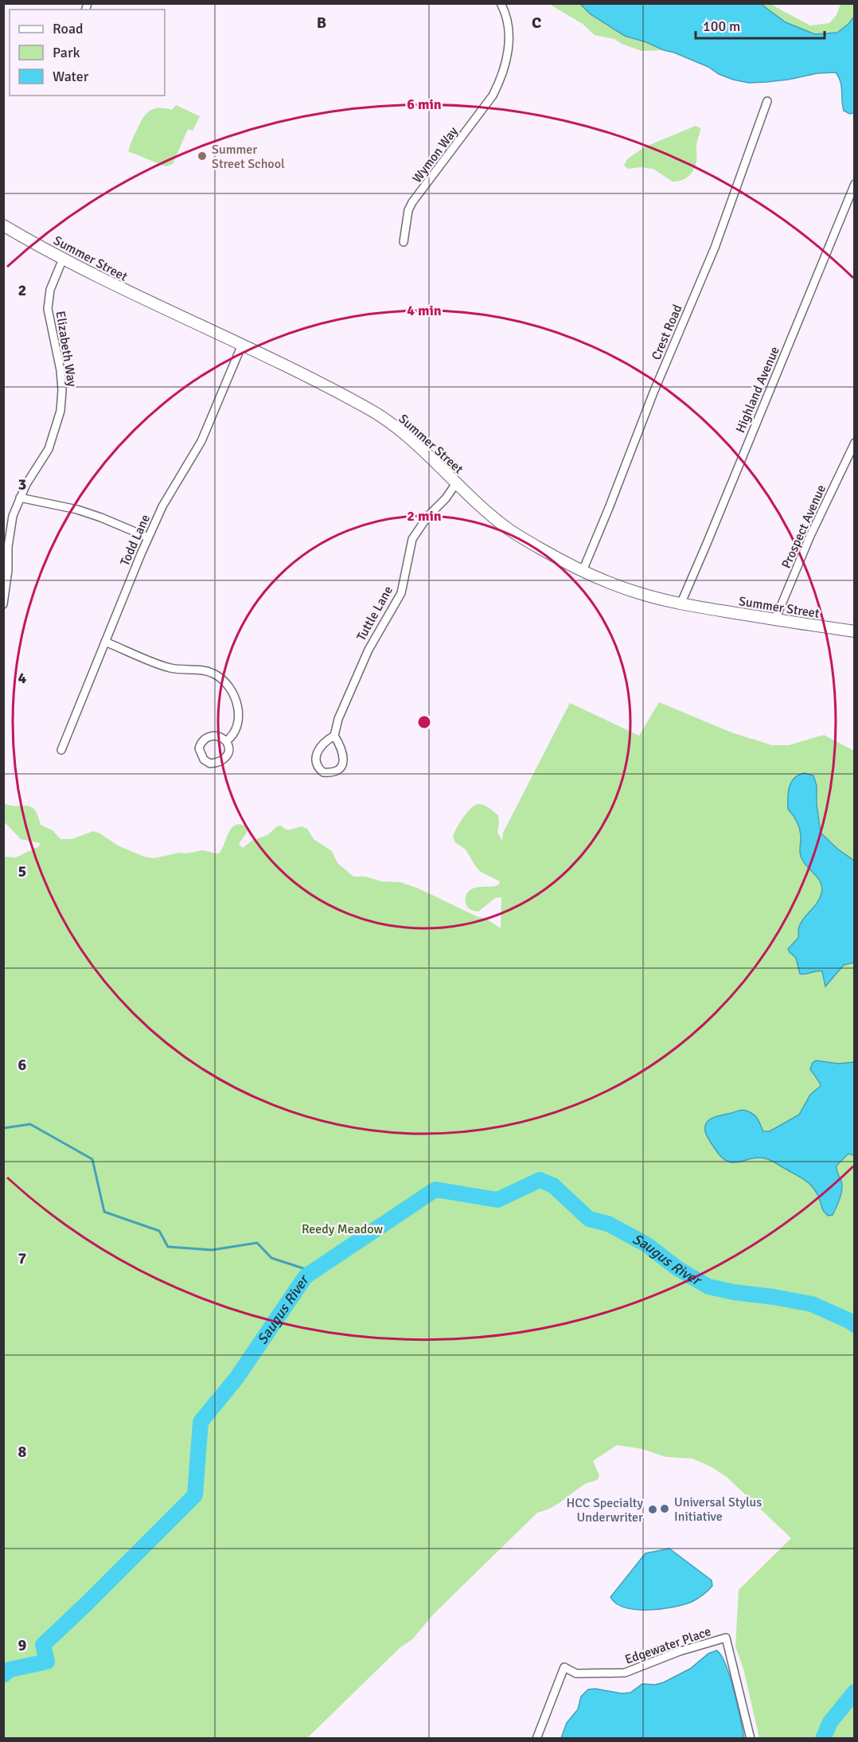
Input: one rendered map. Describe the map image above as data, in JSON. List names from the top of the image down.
{
  "streets": {
    "main road": ["Summer Street"],
    "street": [
      "Wymon Way",
      "Crest Road",
      "Elizabeth Way",
      "Highland Avenue",
      "Prospect Avenue",
      "Todd Lane",
      "Tuttle Lane",
      "Edgewater Place"
    ]
  },
  "crossings": [
    ["Summer Street", "Crest Road"],
    ["Summer Street", "Elizabeth Way"],
    ["Summer Street", "Highland Avenue"],
    ["Summer Street", "Prospect Avenue"],
    ["Summer Street", "Todd Lane"],
    ["Summer Street", "Tuttle Lane"]
  ],
  "water": ["Saugus River"],
  "parks": ["Reedy Meadow"],
  "places": ["Summer Street School", "Universal Stylus Initiative", "HCC Specialty Underwriter"],
  "legend": ["Road", "Park", "Water"],
  "scale_bar": "100 m",
  "grid": {
    "columns": ["B", "C"],
    "rows": [
      "2",
      "3",
      "4",
      "5",
      "6",
      "7",
      "8",
      "9"
    ]
  },
  "rings": ["6 min", "4 min", "2 min"]
}
